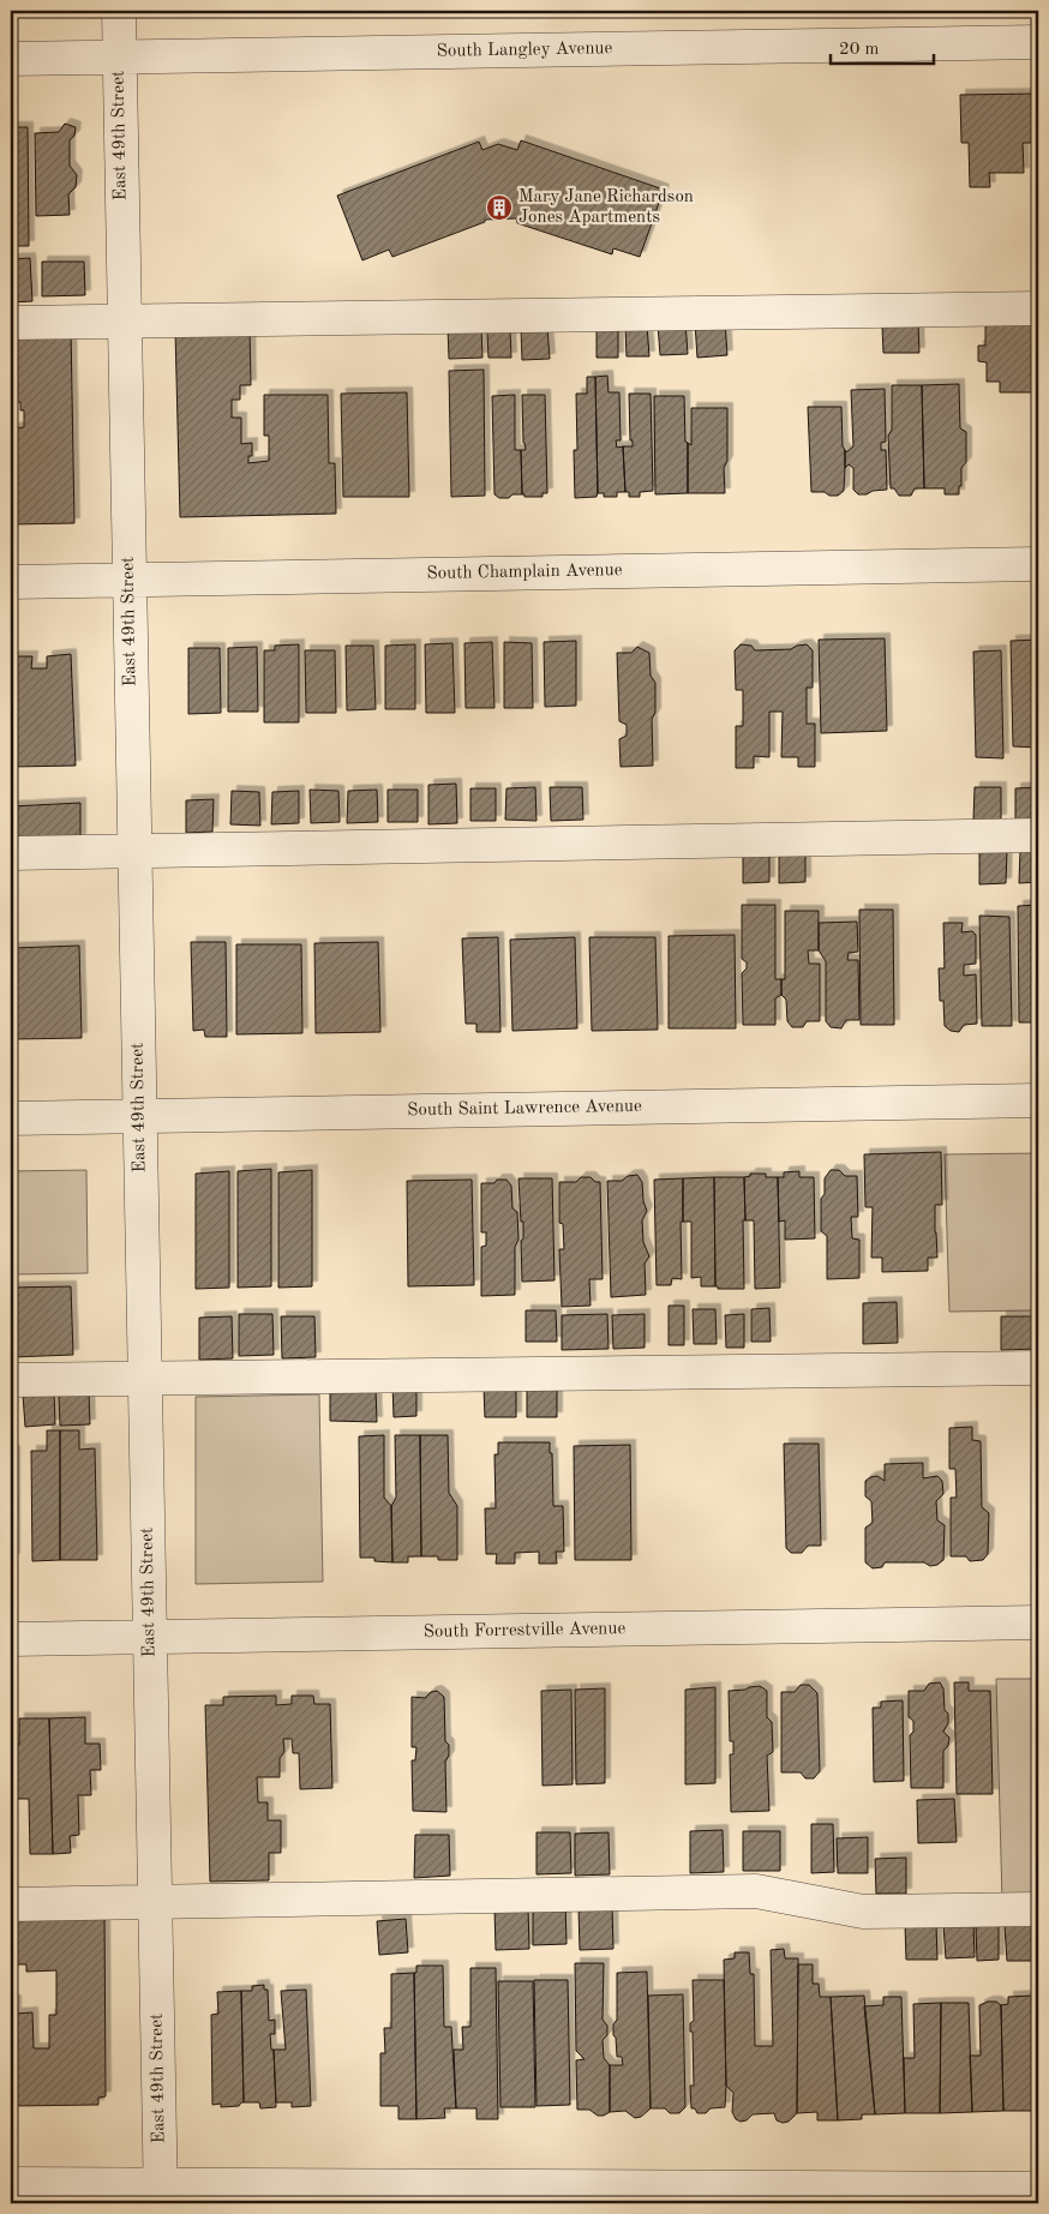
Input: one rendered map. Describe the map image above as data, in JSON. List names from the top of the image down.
{
  "streets": {
    "street": [
      "South Langley Avenue",
      "East 49th Street",
      "South Champlain Avenue",
      "South Saint Lawrence Avenue",
      "South Forrestville Avenue"
    ]
  },
  "crossings": [
    ["South Langley Avenue", "East 49th Street"],
    ["East 49th Street", "South Champlain Avenue"],
    ["East 49th Street", "South Saint Lawrence Avenue"],
    ["East 49th Street", "South Forrestville Avenue"]
  ],
  "places": {
    "building": ["Mary Jane Richardson Jones Apartments"]
  },
  "scale_bar": "20 m"
}
